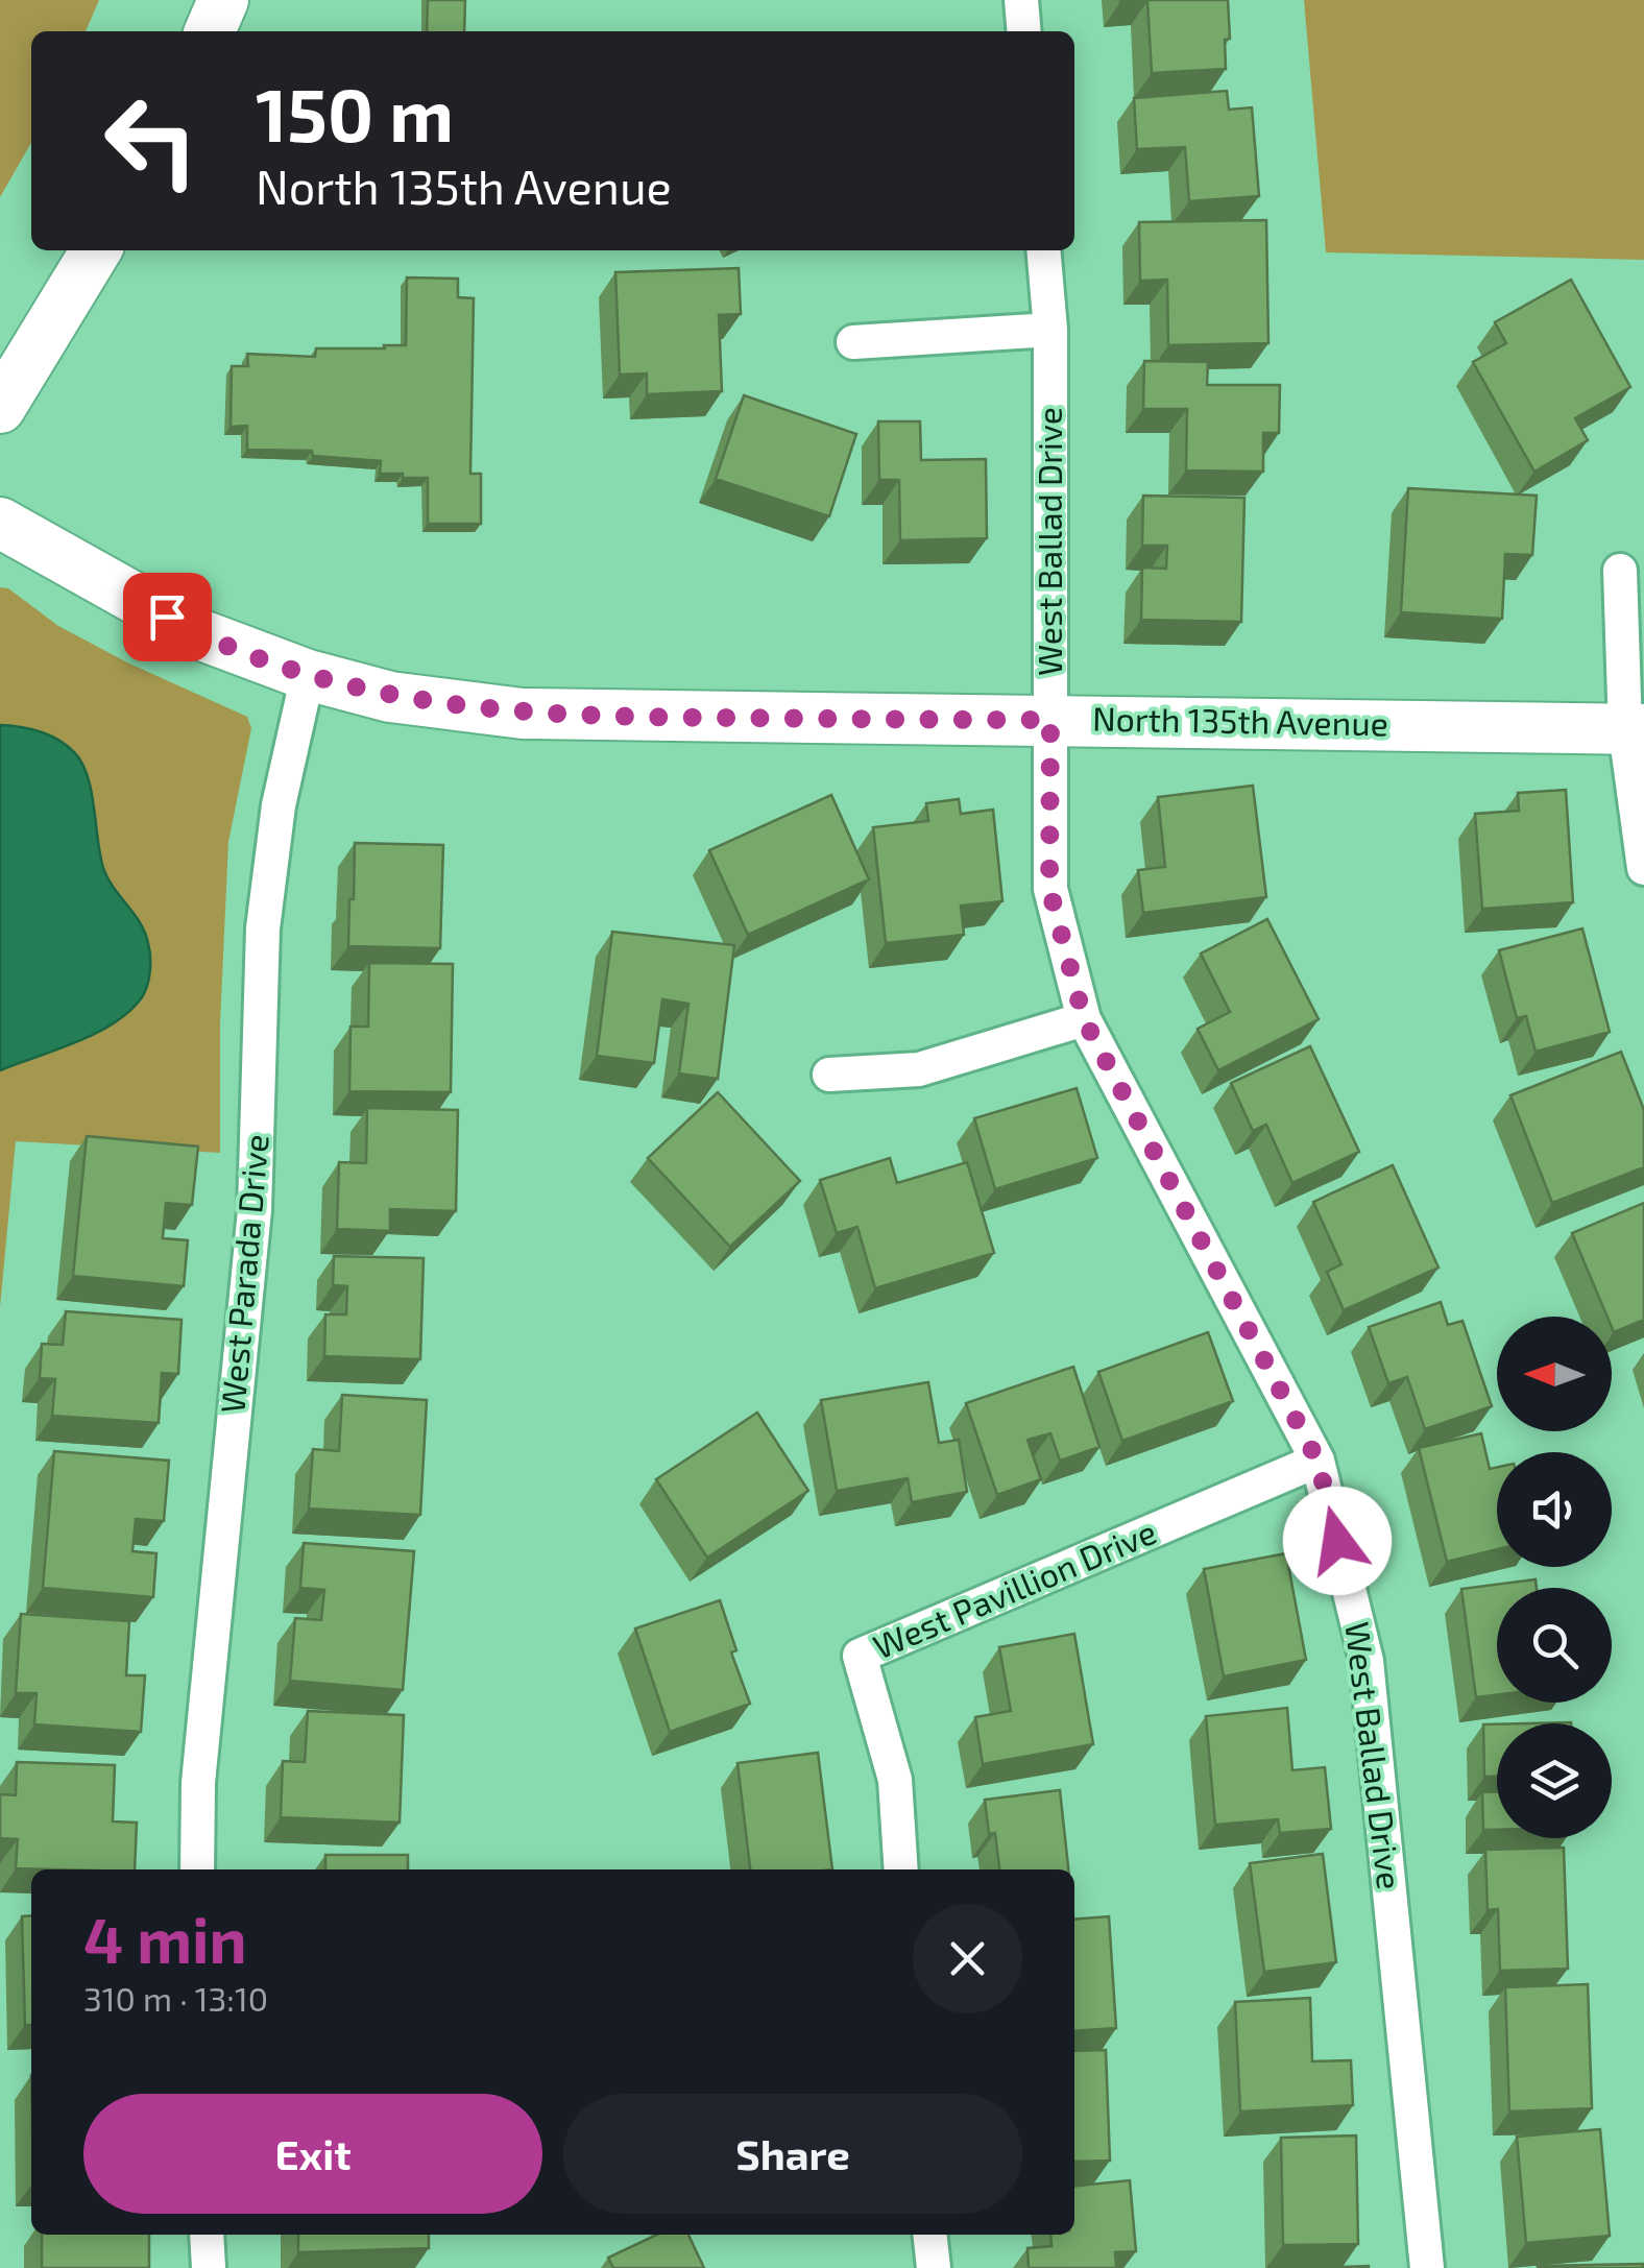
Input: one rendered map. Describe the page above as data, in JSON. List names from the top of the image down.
{
  "streets": {
    "street": [
      "West Ballad Drive",
      "North 135th Avenue",
      "West Parada Drive",
      "West Pavillion Drive"
    ]
  },
  "crossings": [
    ["West Ballad Drive", "North 135th Avenue"],
    ["West Ballad Drive", "West Pavillion Drive"],
    ["North 135th Avenue", "West Parada Drive"]
  ],
  "north": "left",
  "page": {
    "turn": ["150 m", "North 135th Avenue"],
    "heading": ["4 min", "310 m · 13:10"],
    "buttons": ["Exit", "Share"]
  }
}
